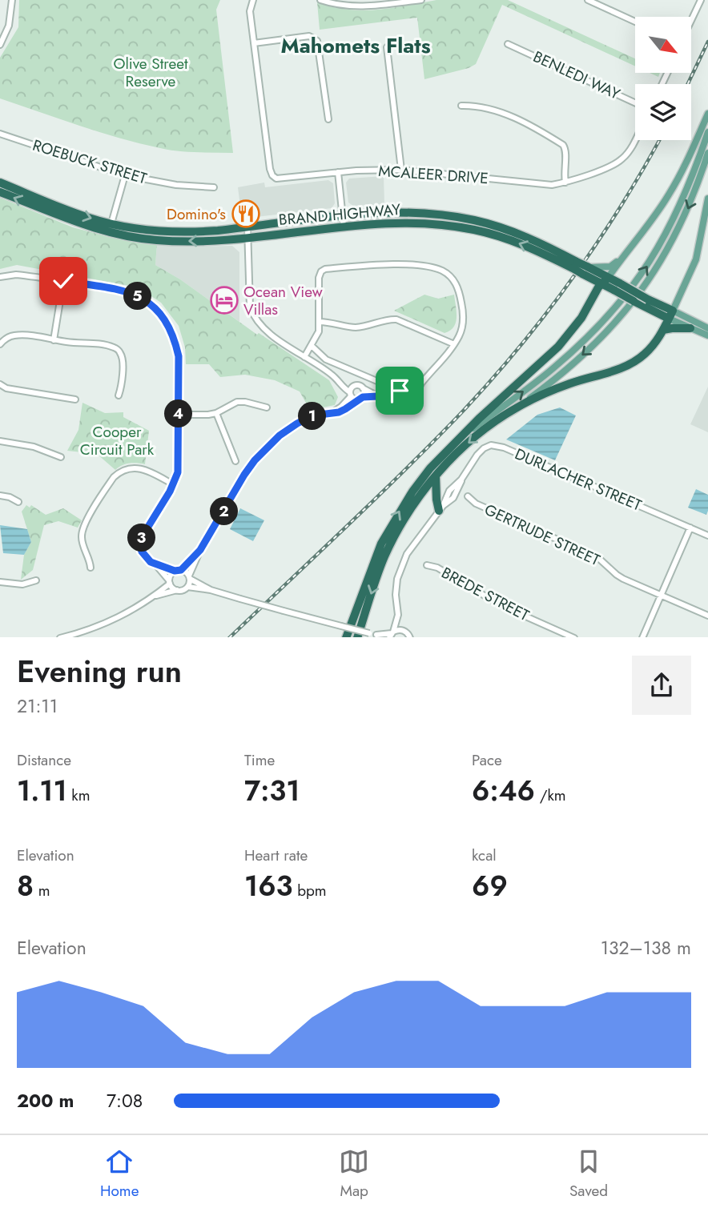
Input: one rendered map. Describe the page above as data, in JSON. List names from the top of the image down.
{
  "streets": {
    "highway": ["BRAND HIGHWAY"],
    "street": [
      "BENLEDI WAY",
      "ROEBUCK STREET",
      "MCALEER DRIVE",
      "DURLACHER STREET",
      "GERTRUDE STREET",
      "BREDE STREET"
    ]
  },
  "districts": ["Mahomets Flats"],
  "parks": ["Olive Street Reserve", "Cooper Circuit Park"],
  "places": {
    "restaurant": ["Domino's"],
    "hotel": ["Ocean View Villas"]
  },
  "north": "bottom right",
  "page": {
    "pins": [
      "5",
      "4",
      "1",
      "2",
      "3"
    ],
    "heading": ["Evening run", "21:11"],
    "stats": [
      ["Distance", "1.11 km"],
      ["Time", "7:31"],
      ["Pace", "6:46 /km"],
      ["Elevation", "8 m"],
      ["Heart rate", "163 bpm"],
      ["kcal", "69"]
    ],
    "chart": ["Elevation", "132–138 m"],
    "list": [
      {
        "name": "200 m",
        "note": "7:08"
      }
    ],
    "tabs": ["Home", "Map", "Saved"]
  }
}
